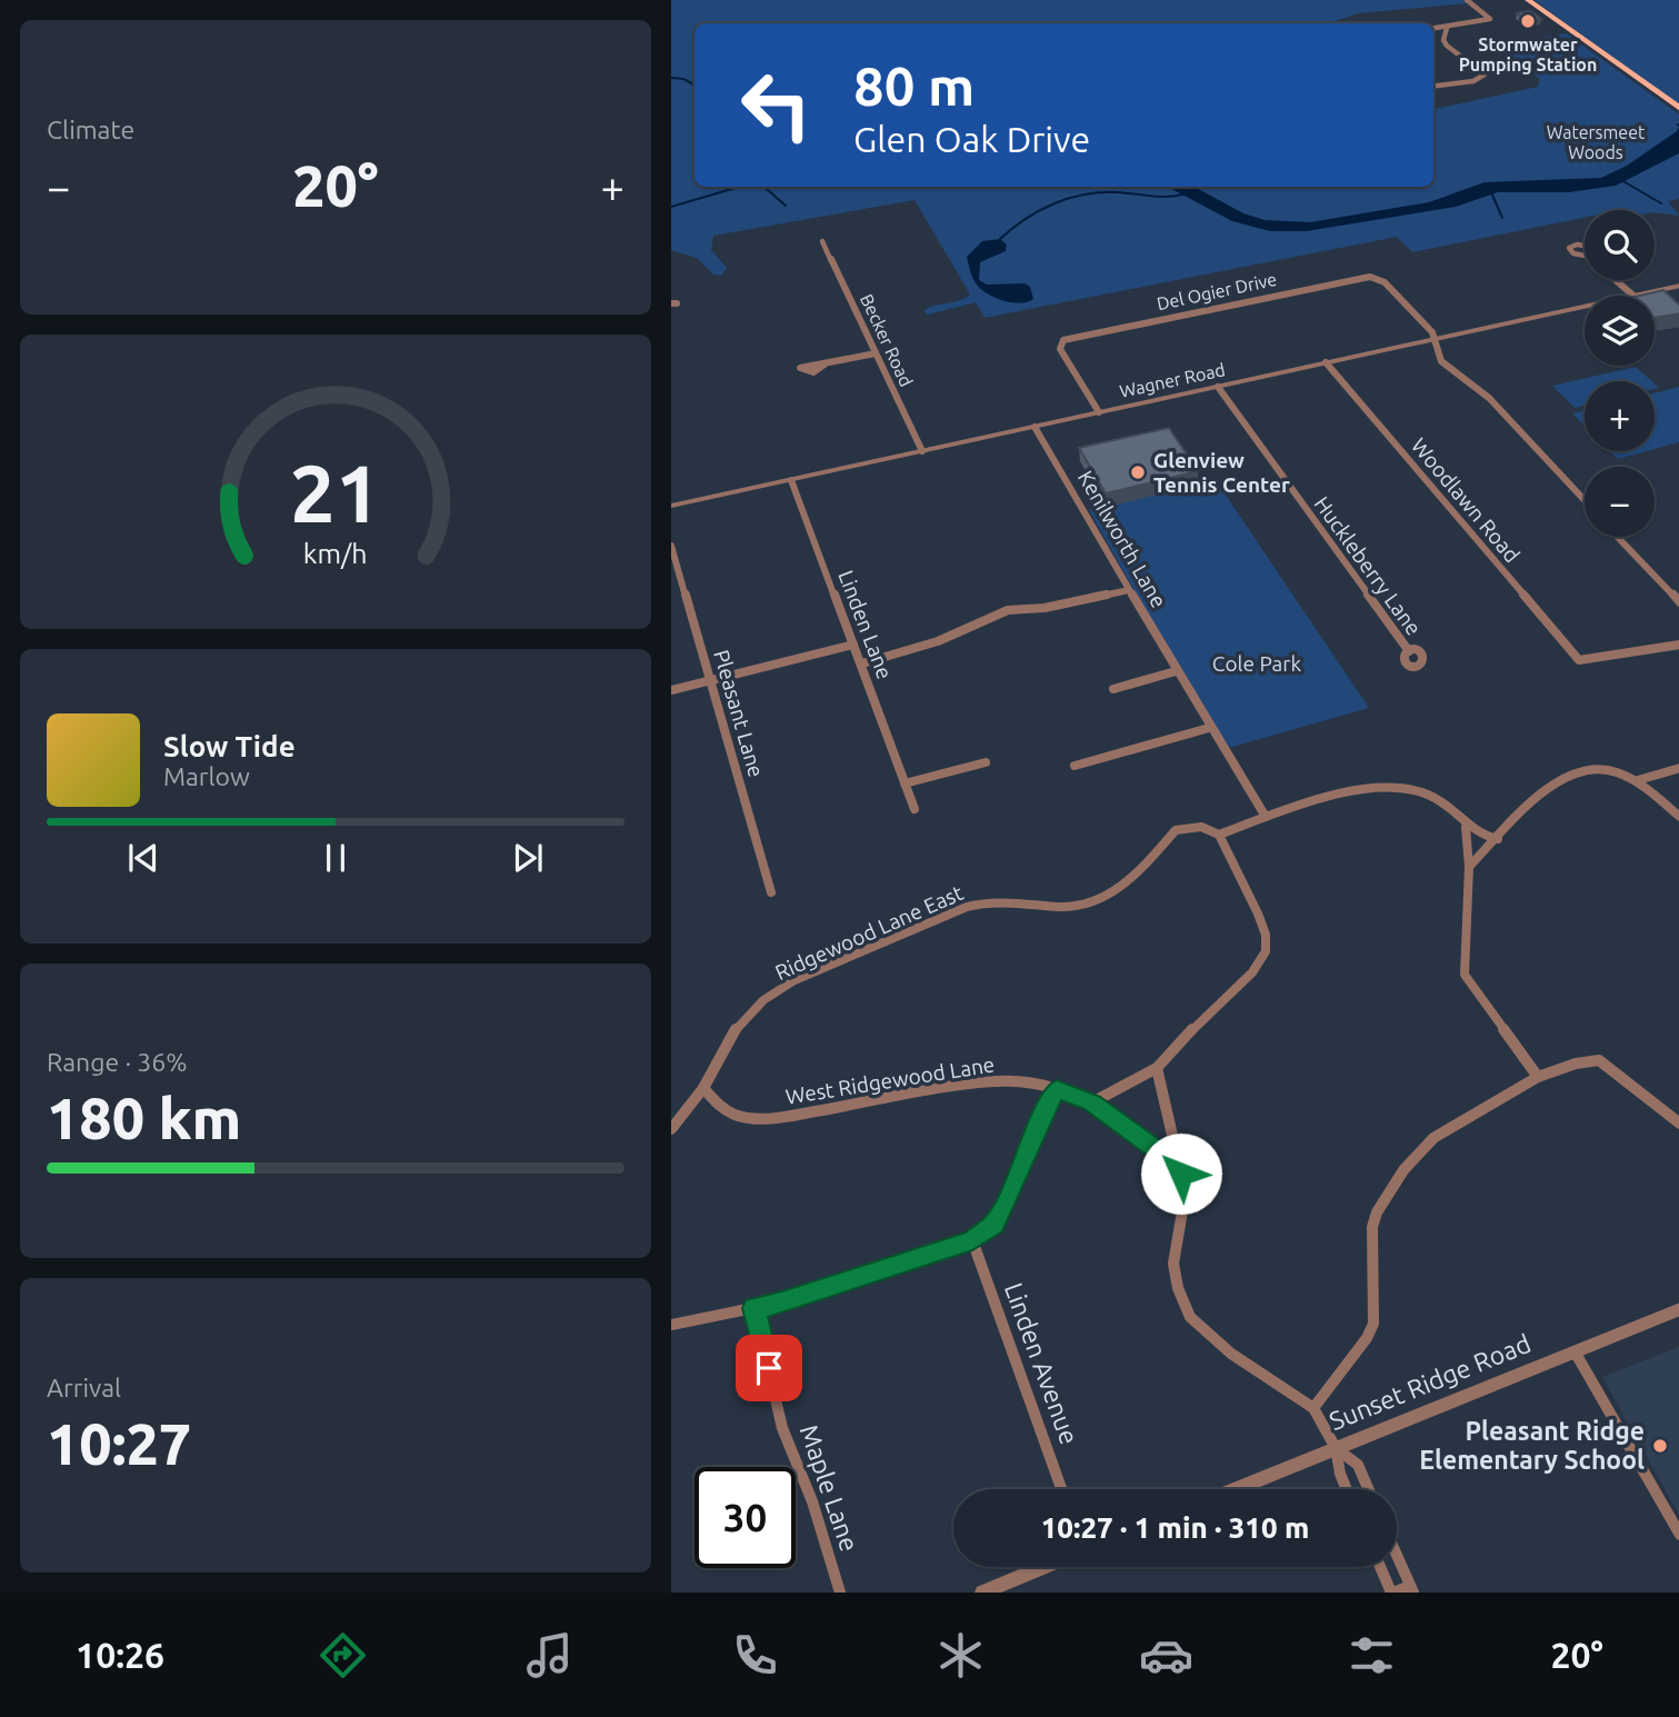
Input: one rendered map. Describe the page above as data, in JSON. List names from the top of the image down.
{
  "streets": {
    "street": [
      "Del Ogier Drive",
      "Becker Road",
      "Wagner Road",
      "Woodlawn Road",
      "Kenilworth Lane",
      "Huckleberry Lane",
      "Linden Lane",
      "Pleasant Lane",
      "Ridgewood Lane East",
      "West Ridgewood Lane",
      "Linden Avenue",
      "Sunset Ridge Road",
      "Maple Lane"
    ]
  },
  "crossings": [
    ["Del Ogier Drive", "Wagner Road"],
    ["Becker Road", "Wagner Road"],
    ["Wagner Road", "Woodlawn Road"],
    ["Wagner Road", "Kenilworth Lane"],
    ["Wagner Road", "Huckleberry Lane"],
    ["Wagner Road", "Linden Lane"],
    ["Kenilworth Lane", "Ridgewood Lane East"],
    ["Ridgewood Lane East", "West Ridgewood Lane"]
  ],
  "parks": ["Watersmeet Woods", "Cole Park"],
  "places": ["Stormwater Pumping Station", "Glenview Tennis Center", "Pleasant Ridge Elementary School"],
  "page": {
    "tile": [
      "Climate",
      ["Range · 36%", "180 km"],
      ["Arrival", "10:27"]
    ],
    "turn": ["80 m", "Glen Oak Drive"],
    "heat": ["−", "20°", "+"],
    "map_buttons": ["+", "−"],
    "song": ["Slow Tide", "Marlow"],
    "limit": "30",
    "trip": "10:27 · 1 min · 310 m",
    "tabs": ["10:26", "20°"],
    "gauge": ["21", "km/h"]
  }
}
